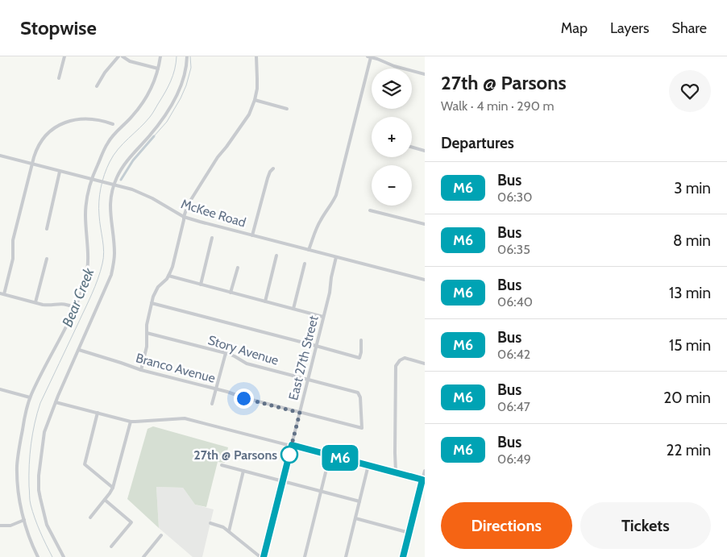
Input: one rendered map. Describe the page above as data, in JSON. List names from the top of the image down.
{
  "streets": {
    "street": [
      "McKee Road",
      "Story Avenue",
      "East 27th Street",
      "Branco Avenue"
    ]
  },
  "crossings": [
    ["McKee Road", "East 27th Street"],
    ["Story Avenue", "East 27th Street"],
    ["Story Avenue", "Branco Avenue"],
    ["East 27th Street", "Branco Avenue"]
  ],
  "water": ["Bear Creek"],
  "places": ["27th @ Parsons"],
  "lines": ["bus line M6"],
  "page": {
    "header": "Stopwise",
    "nav": ["Map", "Layers", "Share"],
    "on_map": "M6",
    "heading": [
      ["27th @ Parsons", "Walk · 4 min · 290 m"],
      "Departures"
    ],
    "map_buttons": ["+", "−"],
    "list": [
      {
        "mark": "M6",
        "name": "Bus",
        "note": "06:30",
        "value": "3 min"
      },
      {
        "mark": "M6",
        "name": "Bus",
        "note": "06:35",
        "value": "8 min"
      },
      {
        "mark": "M6",
        "name": "Bus",
        "note": "06:40",
        "value": "13 min"
      },
      {
        "mark": "M6",
        "name": "Bus",
        "note": "06:42",
        "value": "15 min"
      },
      {
        "mark": "M6",
        "name": "Bus",
        "note": "06:47",
        "value": "20 min"
      },
      {
        "mark": "M6",
        "name": "Bus",
        "note": "06:49",
        "value": "22 min"
      }
    ],
    "buttons": ["Directions", "Tickets"]
  }
}
